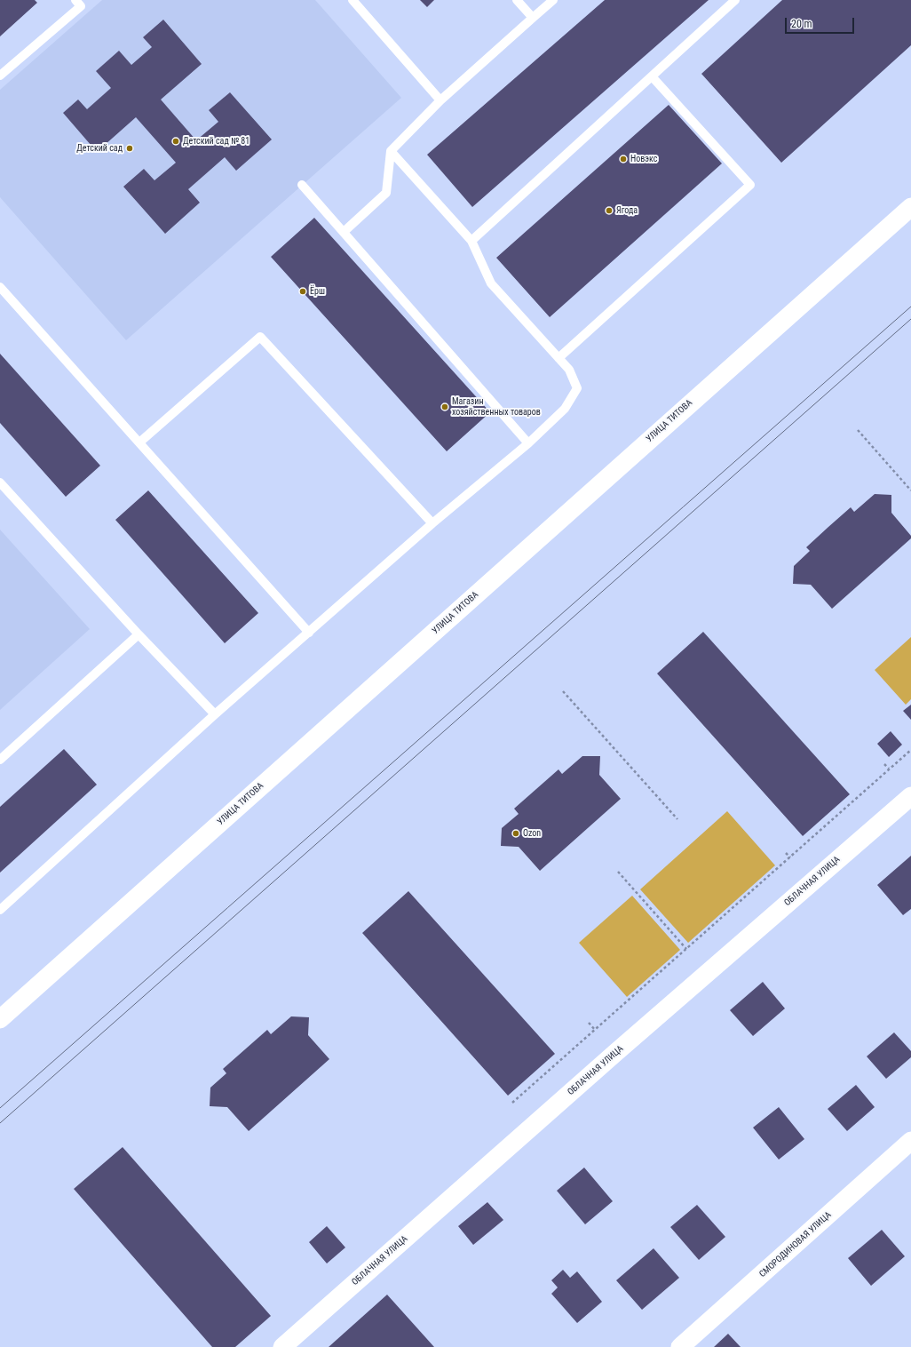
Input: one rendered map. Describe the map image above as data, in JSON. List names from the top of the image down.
{
  "streets": {
    "street": ["УЛИЦА ТИТОВА", "ОБЛАЧНАЯ УЛИЦА", "СМОРОДИНОВАЯ УЛИЦА"]
  },
  "places": [
    "Детский сад № 81",
    "Детский сад",
    "Новэкс",
    "Ягода",
    "Ёрш",
    "Магазин хозяйственных товаров",
    "Ozon"
  ],
  "scale_bar": "20 m"
}
